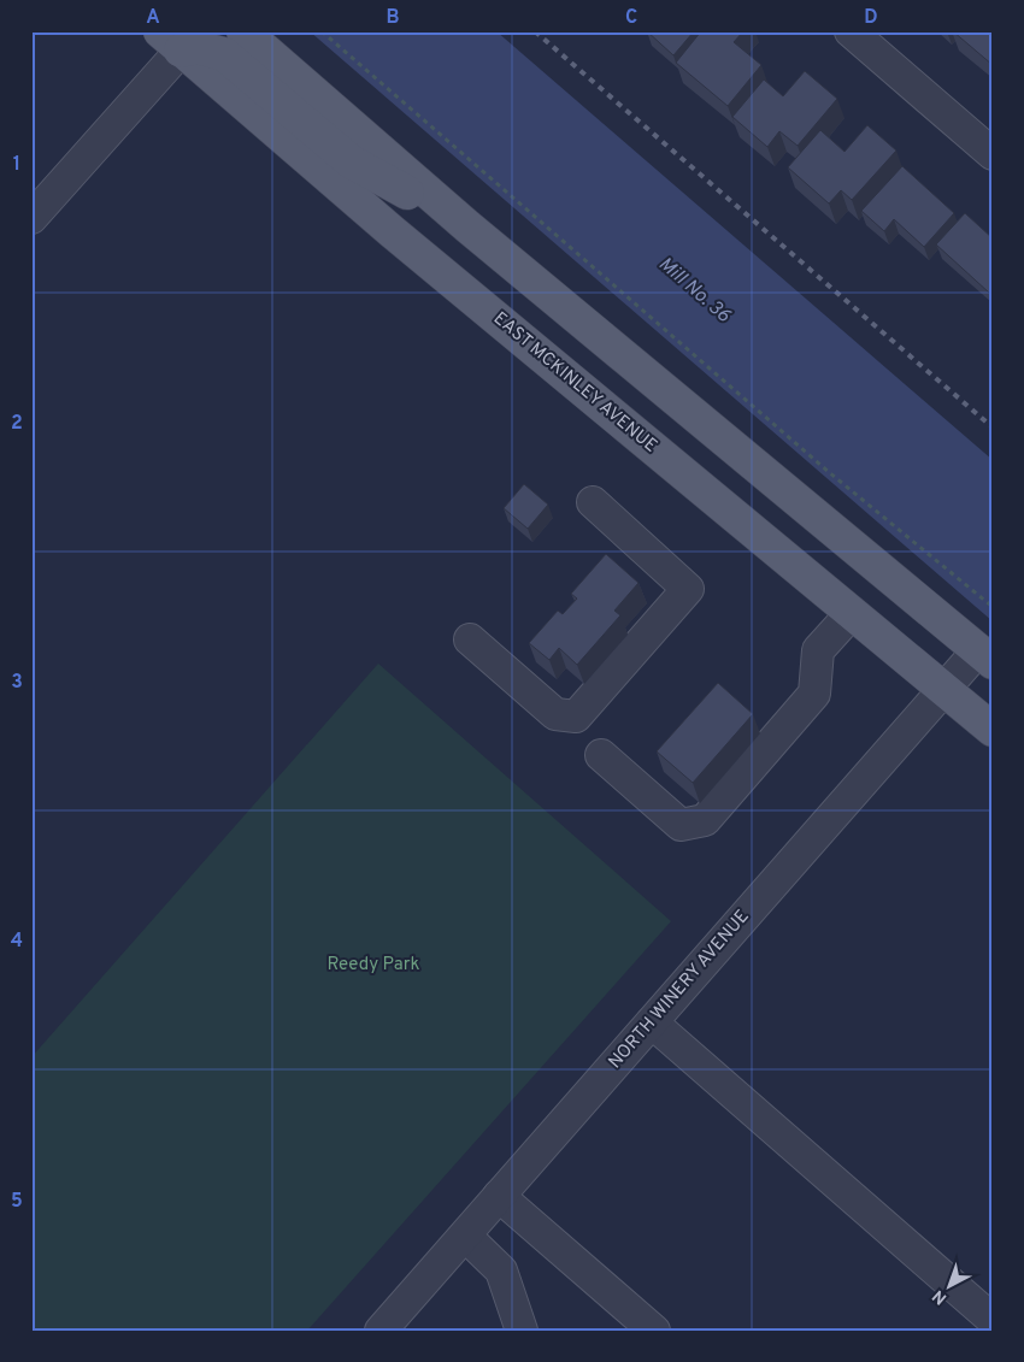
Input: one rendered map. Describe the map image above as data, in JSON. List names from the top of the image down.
{
  "streets": {
    "main road": ["EAST MCKINLEY AVENUE"],
    "street": ["NORTH WINERY AVENUE"]
  },
  "crossings": [
    ["EAST MCKINLEY AVENUE", "NORTH WINERY AVENUE"]
  ],
  "water": ["Mill No. 36"],
  "parks": ["Reedy Park"],
  "north": "bottom left",
  "grid": {
    "columns": [
      "A",
      "B",
      "C",
      "D"
    ],
    "rows": [
      "1",
      "2",
      "3",
      "4",
      "5"
    ]
  }
}
